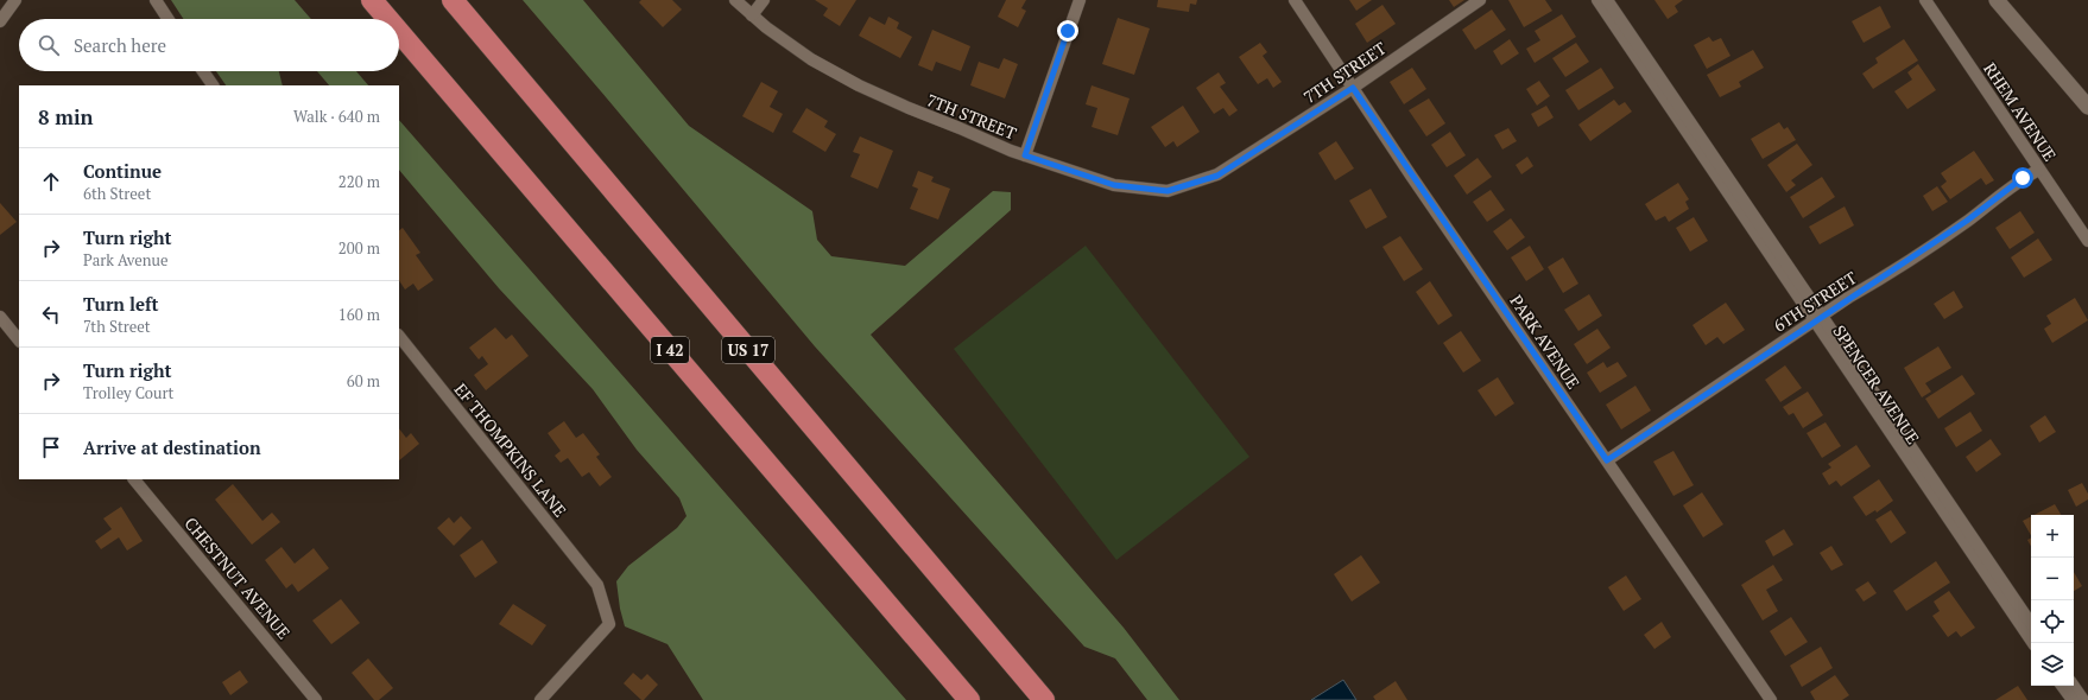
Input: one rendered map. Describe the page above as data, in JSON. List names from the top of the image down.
{
  "streets": {
    "highway": ["I 42", "US 17"],
    "street": [
      "7TH STREET",
      "RHEM AVENUE",
      "6TH STREET",
      "PARK AVENUE",
      "SPENCER AVENUE",
      "EF THOMPKINS LANE",
      "CHESTNUT AVENUE"
    ]
  },
  "crossings": [
    ["7TH STREET", "PARK AVENUE"],
    ["RHEM AVENUE", "6TH STREET"],
    ["6TH STREET", "PARK AVENUE"],
    ["6TH STREET", "SPENCER AVENUE"]
  ],
  "page": {
    "search": "Search here",
    "heading": ["8 min", "Walk · 640 m"],
    "list": [
      ["Continue", "6th Street", "220 m"],
      ["Turn right", "Park Avenue", "200 m"],
      ["Turn left", "7th Street", "160 m"],
      ["Turn right", "Trolley Court", "60 m"],
      "Arrive at destination"
    ],
    "map_buttons": ["+", "−"]
  }
}
